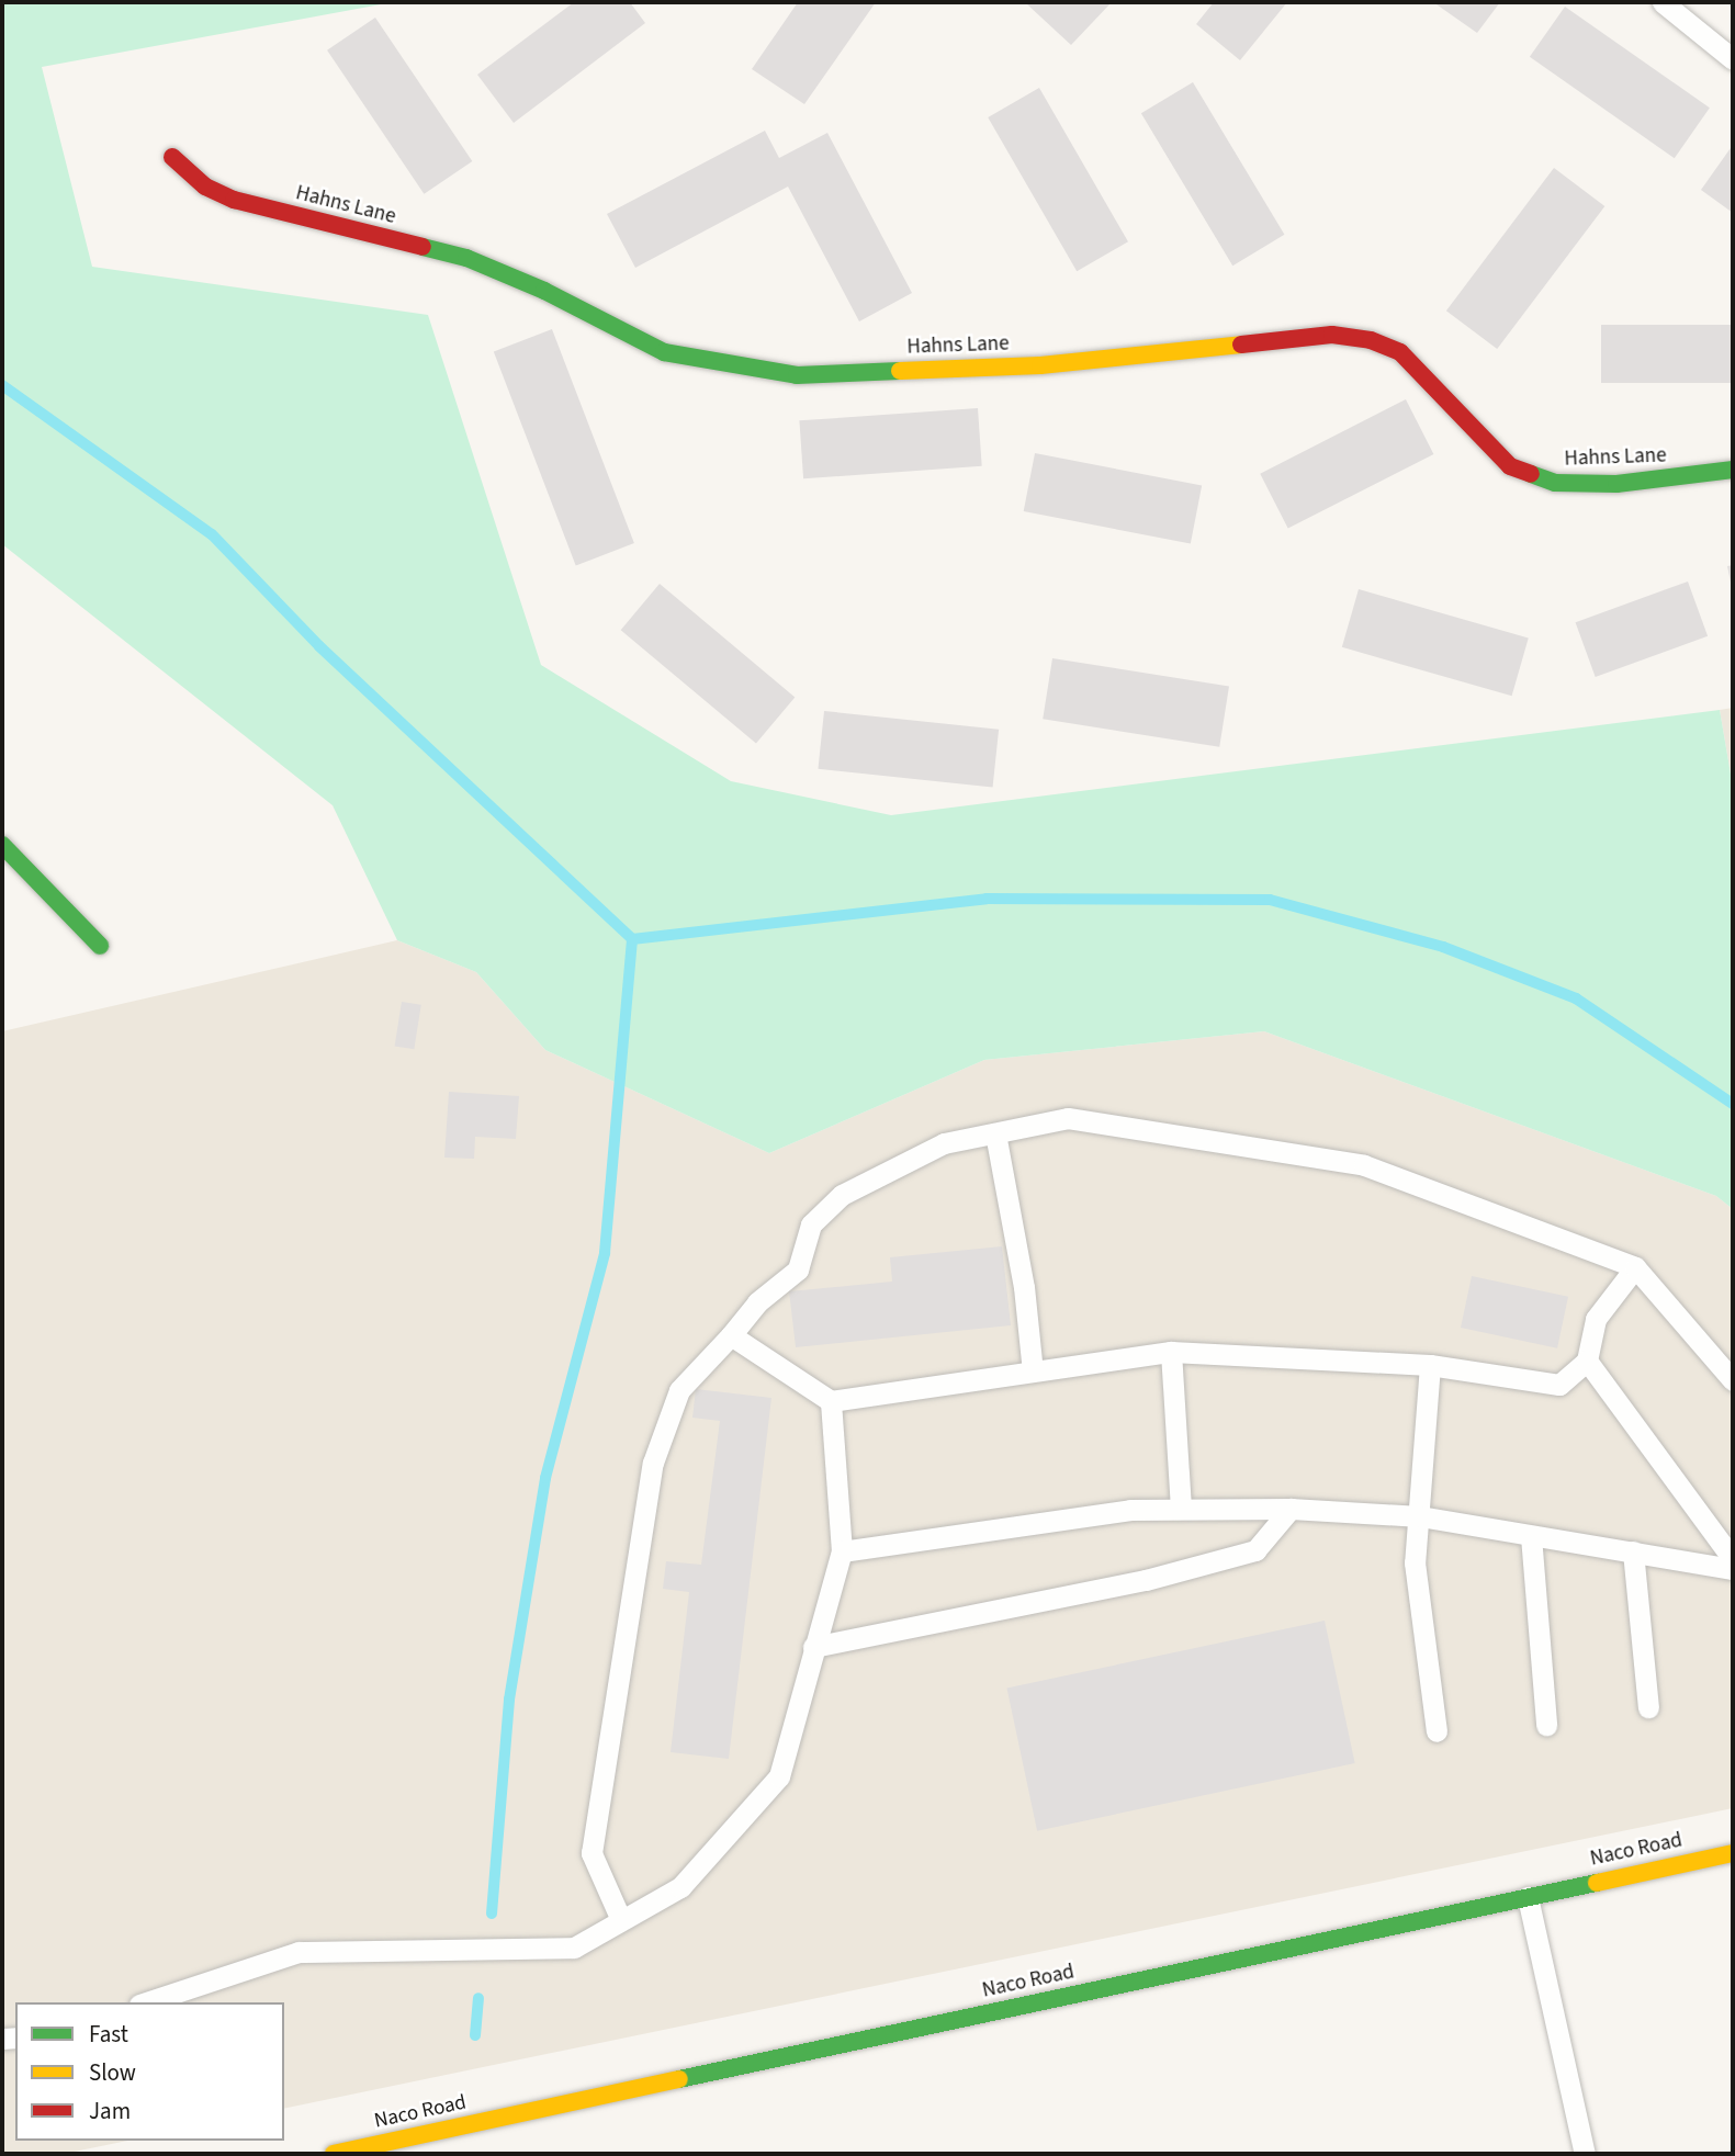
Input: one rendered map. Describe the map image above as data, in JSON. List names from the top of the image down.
{
  "streets": {
    "street": ["Hahns Lane", "Naco Road"]
  },
  "legend": ["Fast", "Slow", "Jam"]
}
